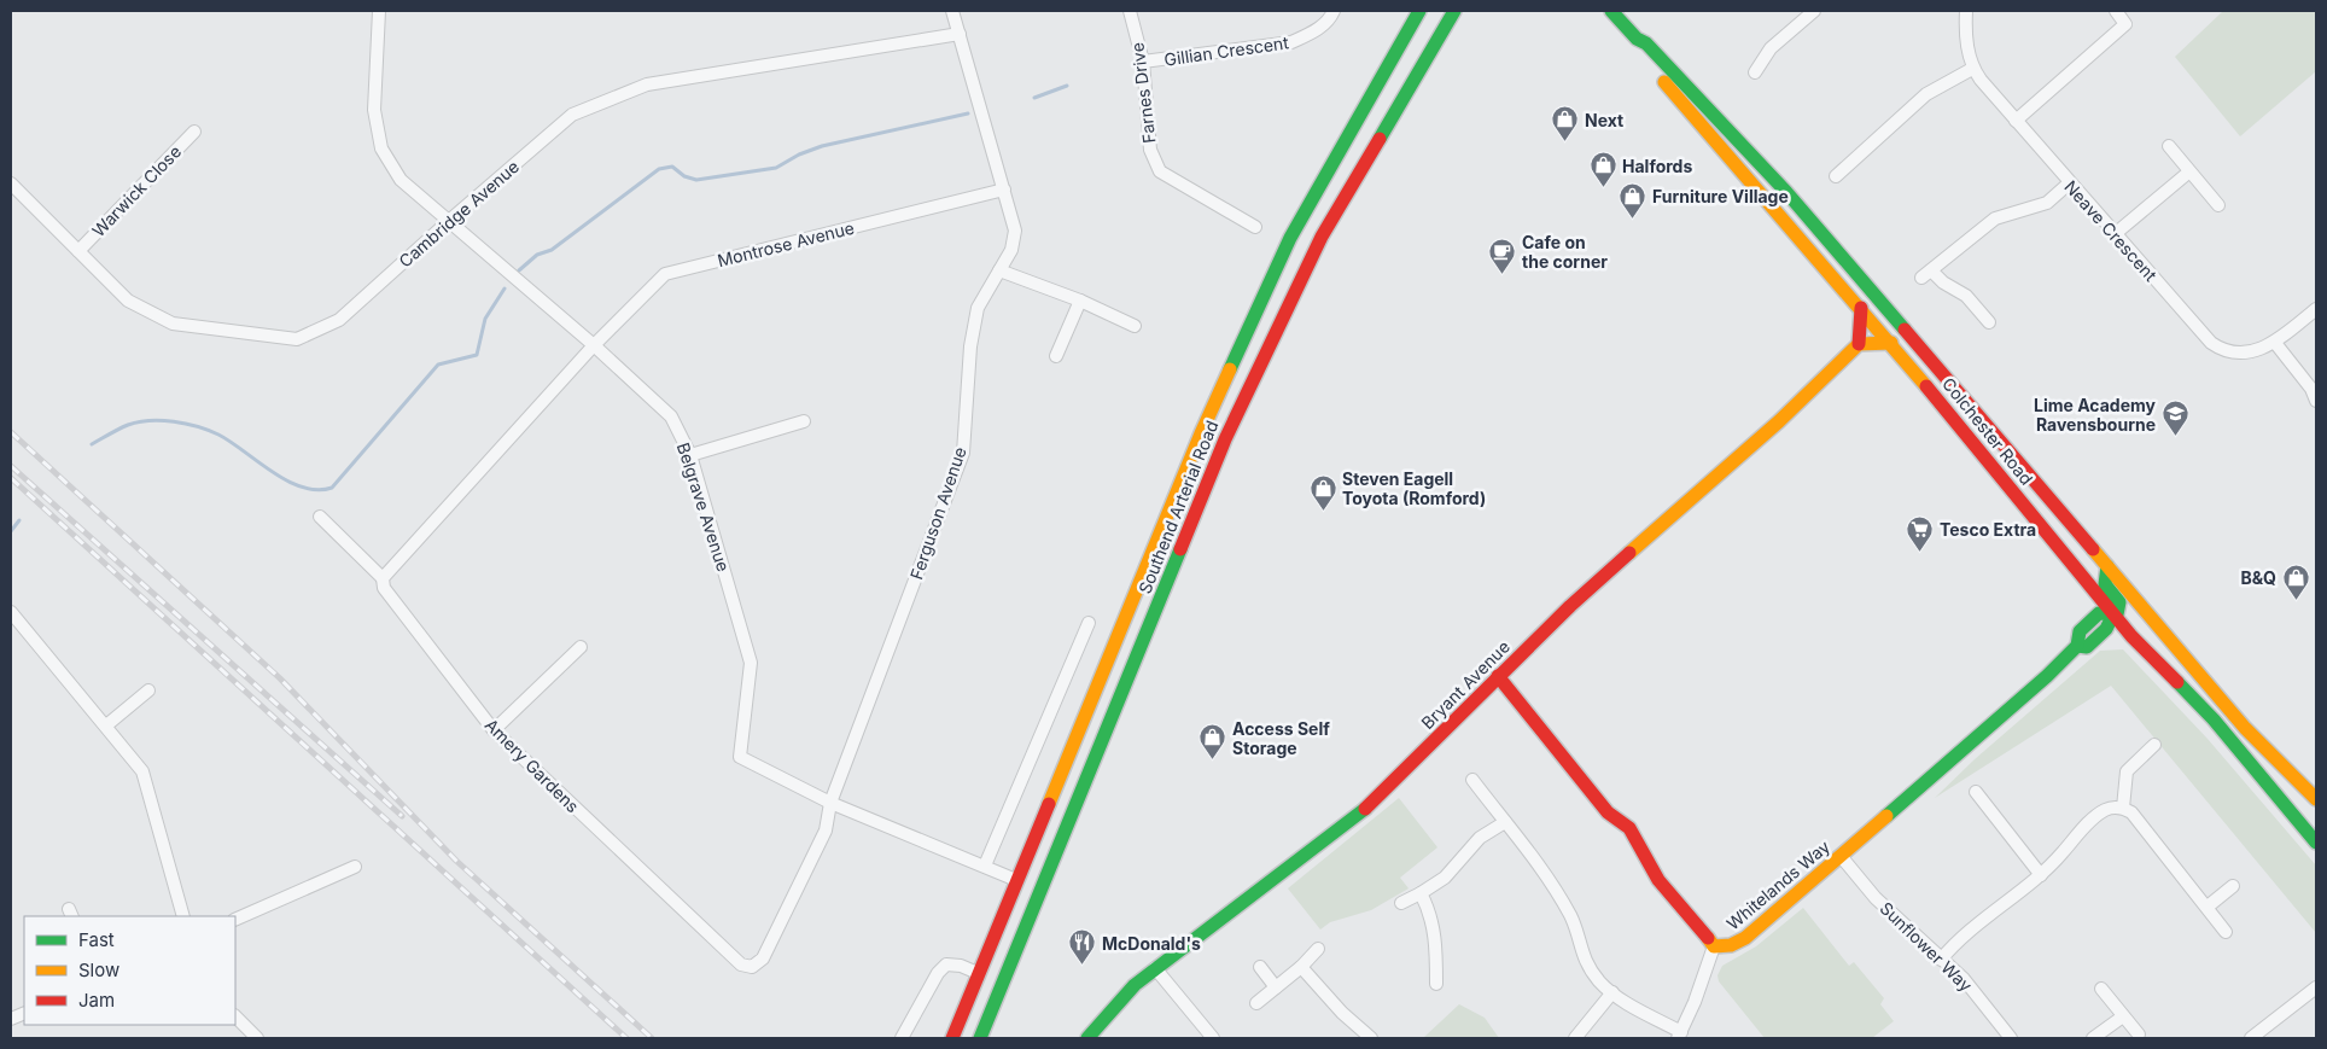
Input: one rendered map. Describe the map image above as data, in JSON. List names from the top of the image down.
{
  "streets": {
    "main road": [
      "Colchester Road",
      "Southend Arterial Road",
      "Bryant Avenue",
      "Whitelands Way"
    ],
    "street": [
      "Gillian Crescent",
      "Farnes Drive",
      "Warwick Close",
      "Cambridge Avenue",
      "Neave Crescent",
      "Montrose Avenue",
      "Belgrave Avenue",
      "Ferguson Avenue",
      "Amery Gardens",
      "Sunflower Way"
    ]
  },
  "crossings": [
    ["Gillian Crescent", "Farnes Drive"],
    ["Warwick Close", "Cambridge Avenue"],
    ["Cambridge Avenue", "Belgrave Avenue"],
    ["Cambridge Avenue", "Ferguson Avenue"],
    ["Montrose Avenue", "Belgrave Avenue"],
    ["Montrose Avenue", "Ferguson Avenue"],
    ["Colchester Road", "Whitelands Way"],
    ["Belgrave Avenue", "Southend Arterial Road"],
    ["Belgrave Avenue", "Ferguson Avenue"],
    ["Belgrave Avenue", "Amery Gardens"],
    ["Ferguson Avenue", "Amery Gardens"],
    ["Bryant Avenue", "Whitelands Way"],
    ["Whitelands Way", "Sunflower Way"]
  ],
  "places": {
    "shop": [
      "Next",
      "Halfords",
      "Furniture Village",
      "Steven Eagell Toyota (Romford)",
      "B&Q",
      "Access Self Storage"
    ],
    "cafe": ["Cafe on the corner"],
    "school or university": ["Lime Academy Ravensbourne"],
    "supermarket": ["Tesco Extra"],
    "restaurant": ["McDonald's"]
  },
  "legend": ["Fast", "Slow", "Jam"]
}
